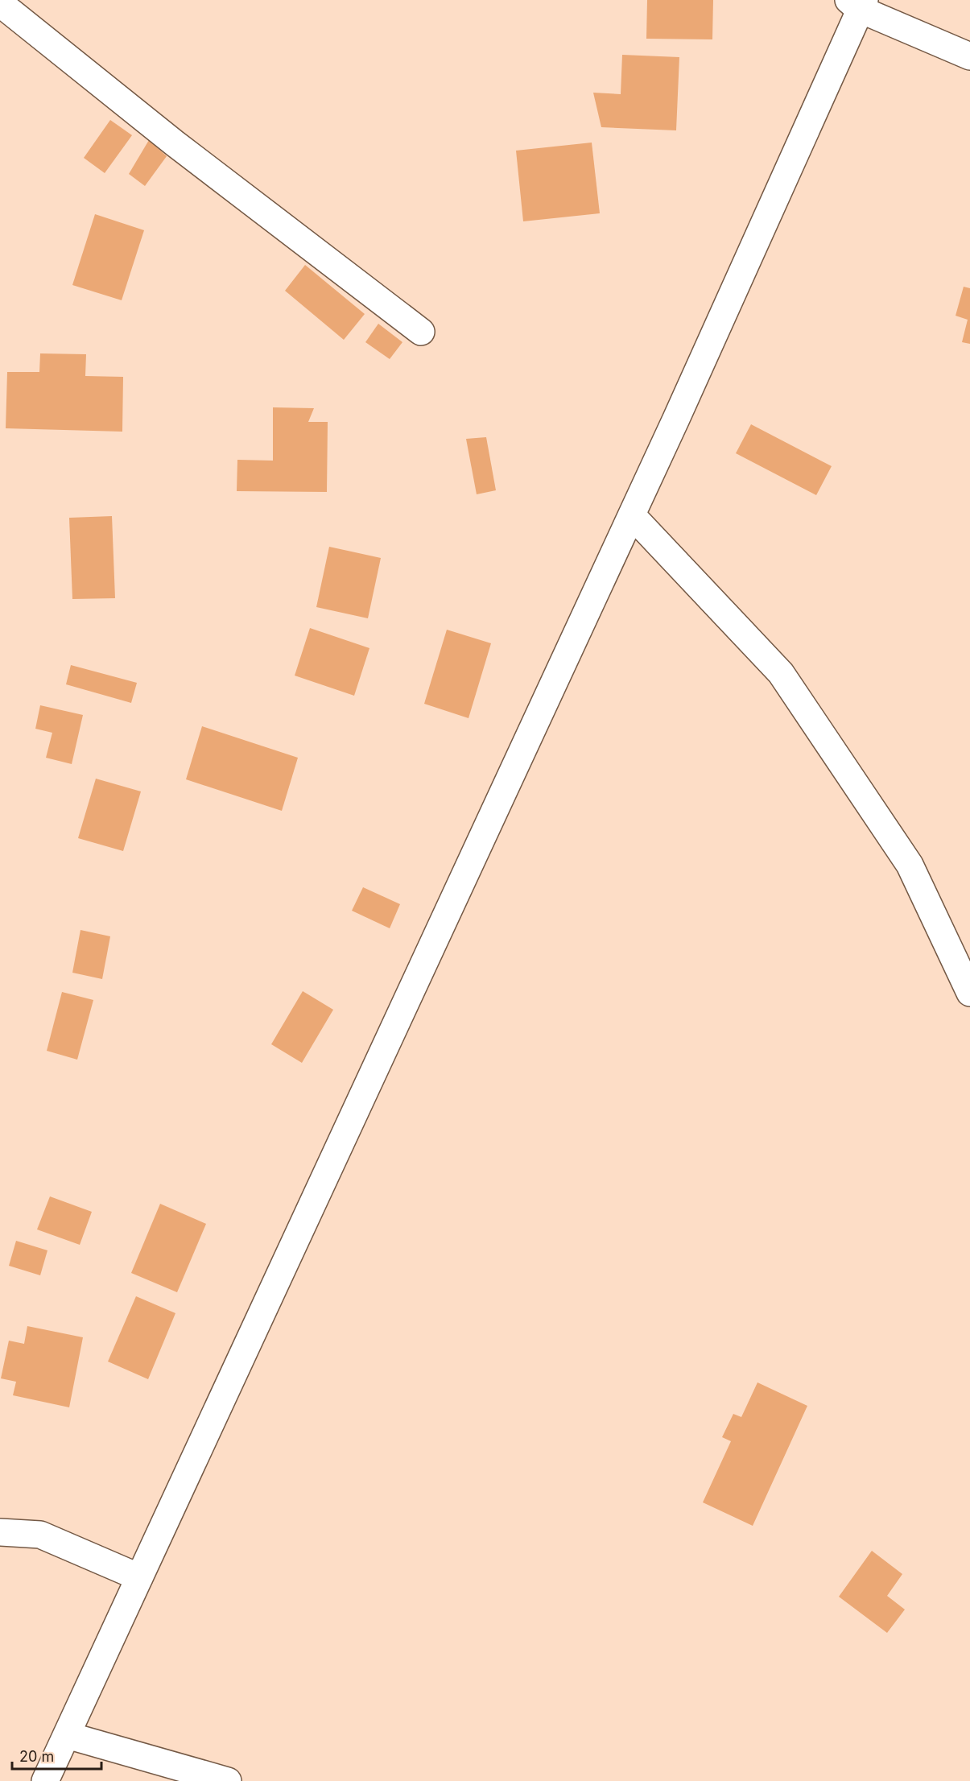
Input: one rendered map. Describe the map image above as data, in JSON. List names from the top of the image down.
{
  "scale_bar": "20 m"
}
